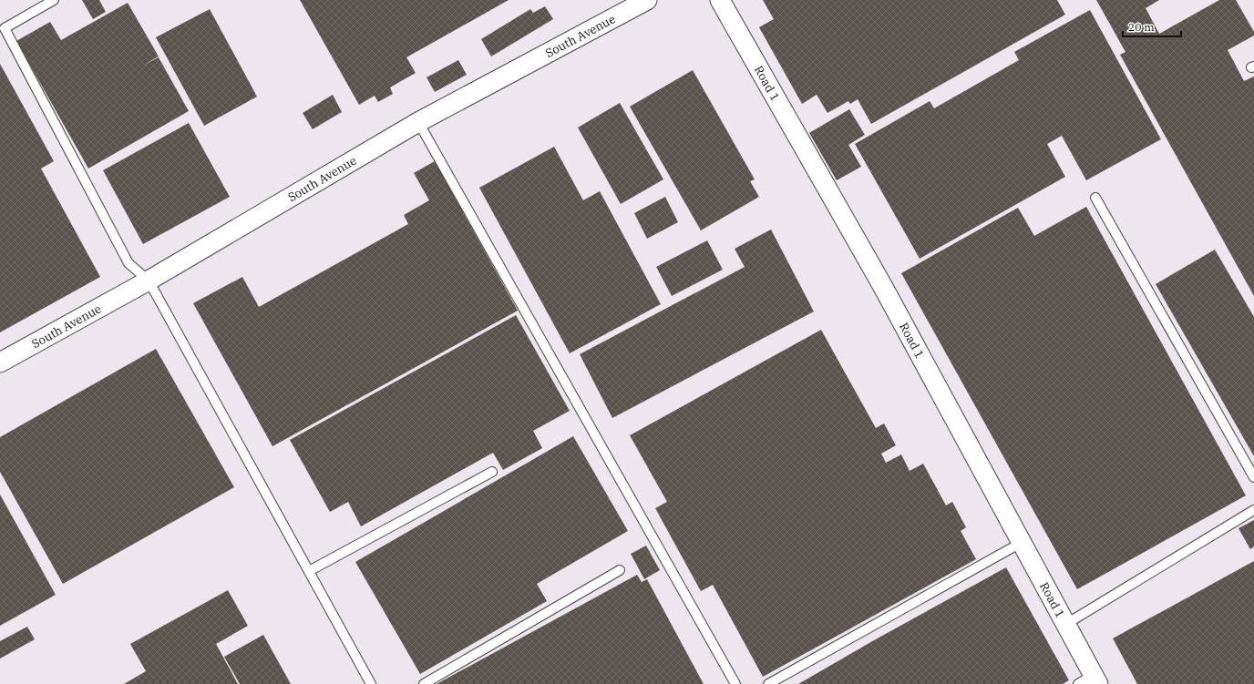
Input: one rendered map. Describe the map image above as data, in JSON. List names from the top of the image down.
{
  "streets": {
    "street": ["South Avenue", "Road 1"]
  },
  "scale_bar": "20 m"
}
